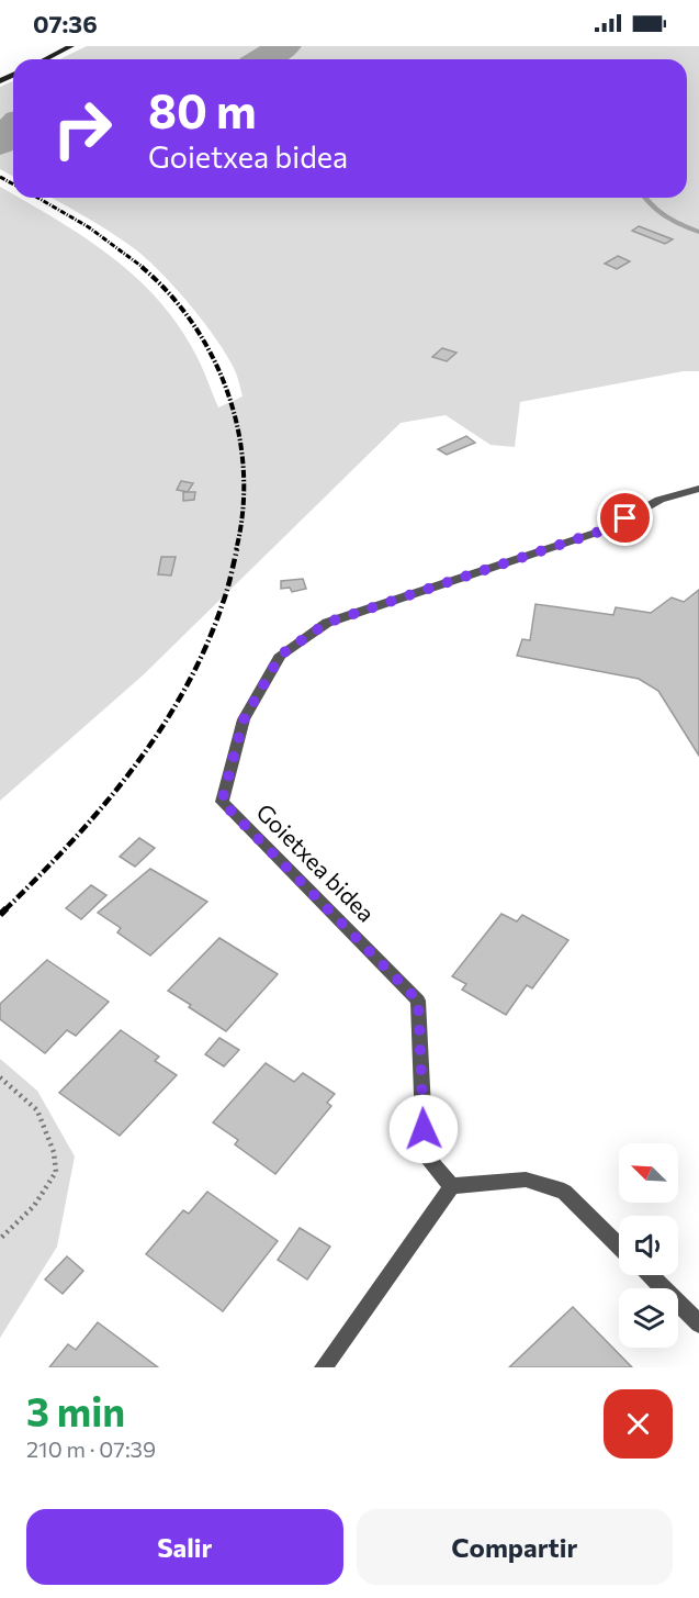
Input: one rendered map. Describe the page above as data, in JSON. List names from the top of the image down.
{
  "streets": {
    "street": ["Goietxea bidea"]
  },
  "north": "top left",
  "page": {
    "status": "07:36",
    "turn": ["80 m", "Goietxea bidea"],
    "heading": ["3 min", "210 m · 07:39"],
    "buttons": ["Salir", "Compartir"]
  }
}
